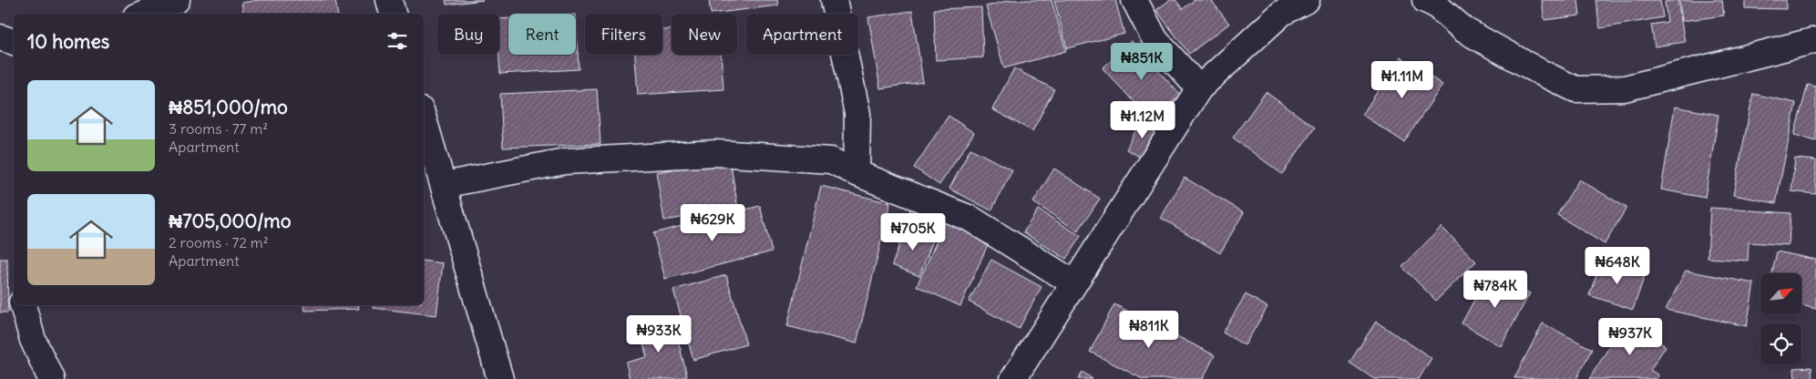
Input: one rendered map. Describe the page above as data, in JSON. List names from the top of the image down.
{
  "north": "top right",
  "page": {
    "chip": [
      "Buy",
      "Rent",
      "Filters",
      "New",
      "Apartment"
    ],
    "heading": "10 homes",
    "price": [
      "₦851K",
      "₦1.11M",
      "₦1.12M",
      "₦629K",
      "₦705K",
      "₦648K",
      "₦784K",
      "₦811K",
      "₦933K",
      "₦937K"
    ],
    "list": [
      {
        "name": "₦851,000/mo",
        "note": "3 rooms · 77 m² · Apartment"
      },
      {
        "name": "₦705,000/mo",
        "note": "2 rooms · 72 m² · Apartment"
      }
    ]
  }
}
